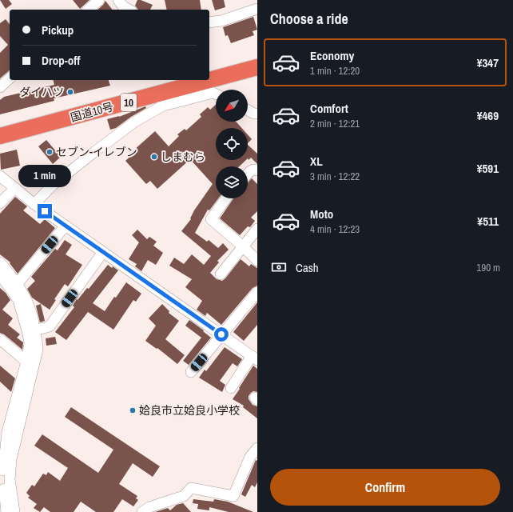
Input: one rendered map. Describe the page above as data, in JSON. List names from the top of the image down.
{
  "streets": {
    "highway": ["10", "国道10号"]
  },
  "places": [
    "ダイハツ",
    "セブン-イレブン",
    "しまむら",
    "姶良市立姶良小学校"
  ],
  "north": "bottom left",
  "page": {
    "heading": "Choose a ride",
    "banner": ["Pickup", "Drop-off"],
    "list": [
      {
        "name": "Economy",
        "note": "1 min · 12:20",
        "value": "¥347"
      },
      {
        "name": "Comfort",
        "note": "2 min · 12:21",
        "value": "¥469"
      },
      {
        "name": "XL",
        "note": "3 min · 12:22",
        "value": "¥591"
      },
      {
        "name": "Moto",
        "note": "4 min · 12:23",
        "value": "¥511"
      }
    ],
    "bubble": "1 min",
    "pay": ["Cash", "190 m"],
    "buttons": "Confirm"
  }
}
